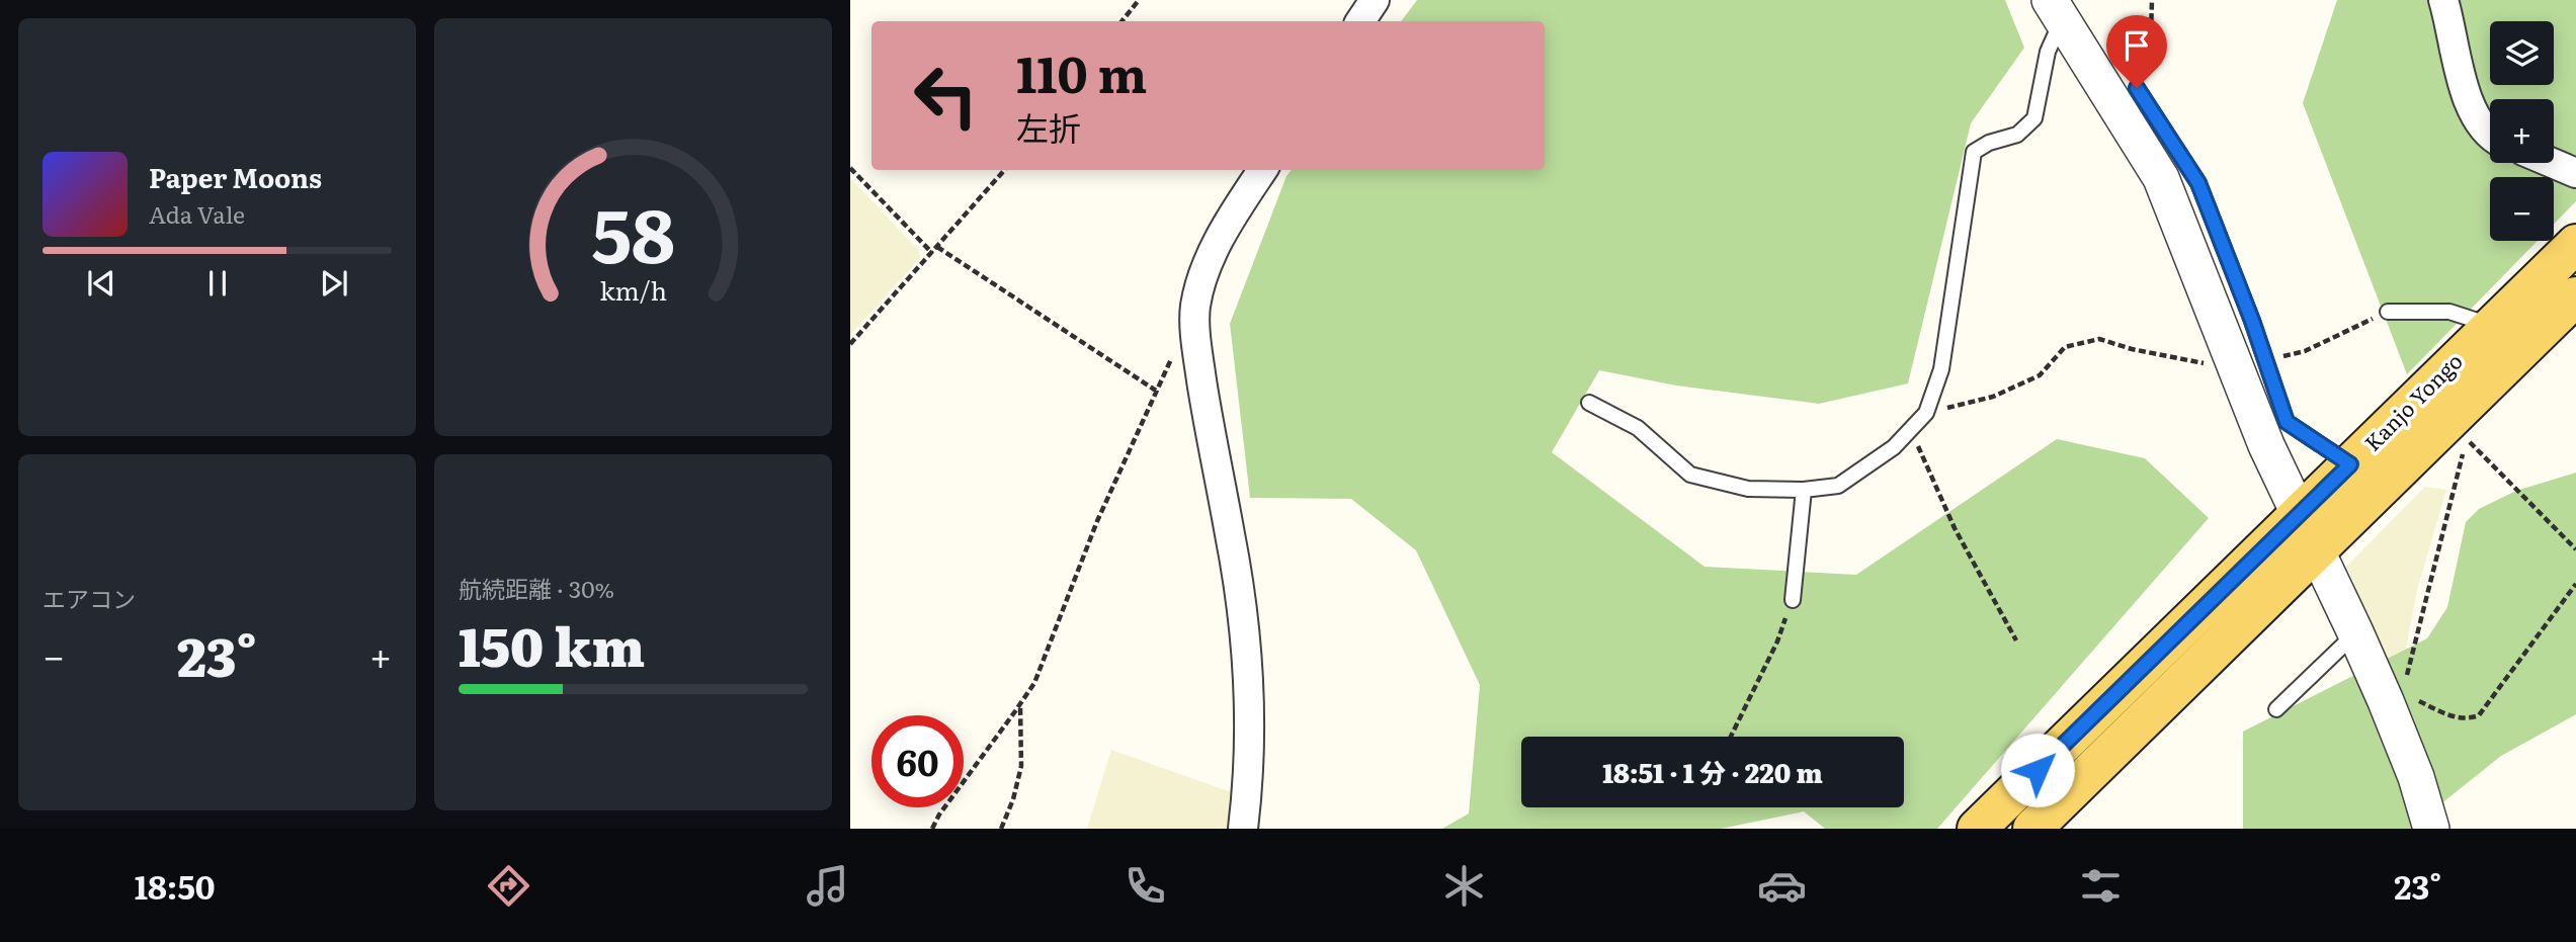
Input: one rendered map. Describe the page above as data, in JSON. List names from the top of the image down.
{
  "streets": {
    "main road": ["Kanjo Yongo"]
  },
  "page": {
    "map_buttons": ["+", "−"],
    "turn": ["110 m", "左折"],
    "song": ["Paper Moons", "Ada Vale"],
    "tile": [
      "エアコン",
      ["航続距離 · 30%", "150 km"]
    ],
    "heat": ["−", "23°", "+"],
    "limit": "60",
    "trip": "18:51 · 1 分 · 220 m",
    "tabs": ["18:50", "23°"],
    "gauge": ["58", "km/h"]
  }
}
